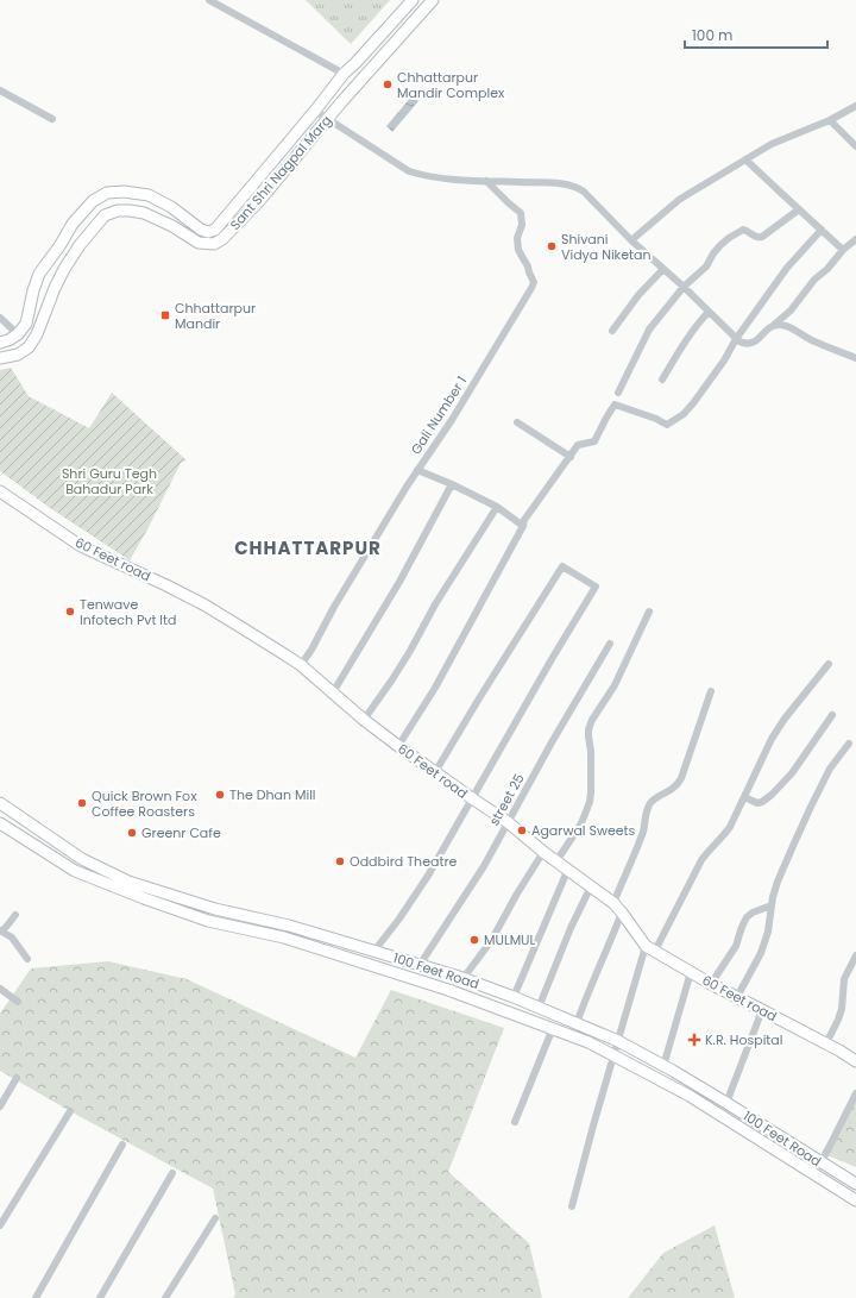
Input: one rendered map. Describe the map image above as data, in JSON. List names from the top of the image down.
{
  "streets": {
    "street": [
      "Sant Shri Nagpal Marg",
      "Gali Number 1",
      "60 Feet road",
      "street 25",
      "100 Feet Road"
    ]
  },
  "crossings": [
    ["Gali Number 1", "60 Feet road"],
    ["60 Feet road", "street 25"],
    ["street 25", "100 Feet Road"]
  ],
  "districts": ["CHHATTARPUR"],
  "parks": ["Shri Guru Tegh Bahadur Park"],
  "places": {
    "other": [
      "Chhattarpur Mandir Complex",
      "Shivani Vidya Niketan",
      "Tenwave Infotech Pvt ltd",
      "The Dhan Mill",
      "Quick Brown Fox Coffee Roasters",
      "Agarwal Sweets",
      "Greenr Cafe",
      "Oddbird Theatre",
      "MULMUL"
    ],
    "transit": ["Chhattarpur Mandir"],
    "health": ["K.R. Hospital"]
  },
  "scale_bar": "100 m"
}
